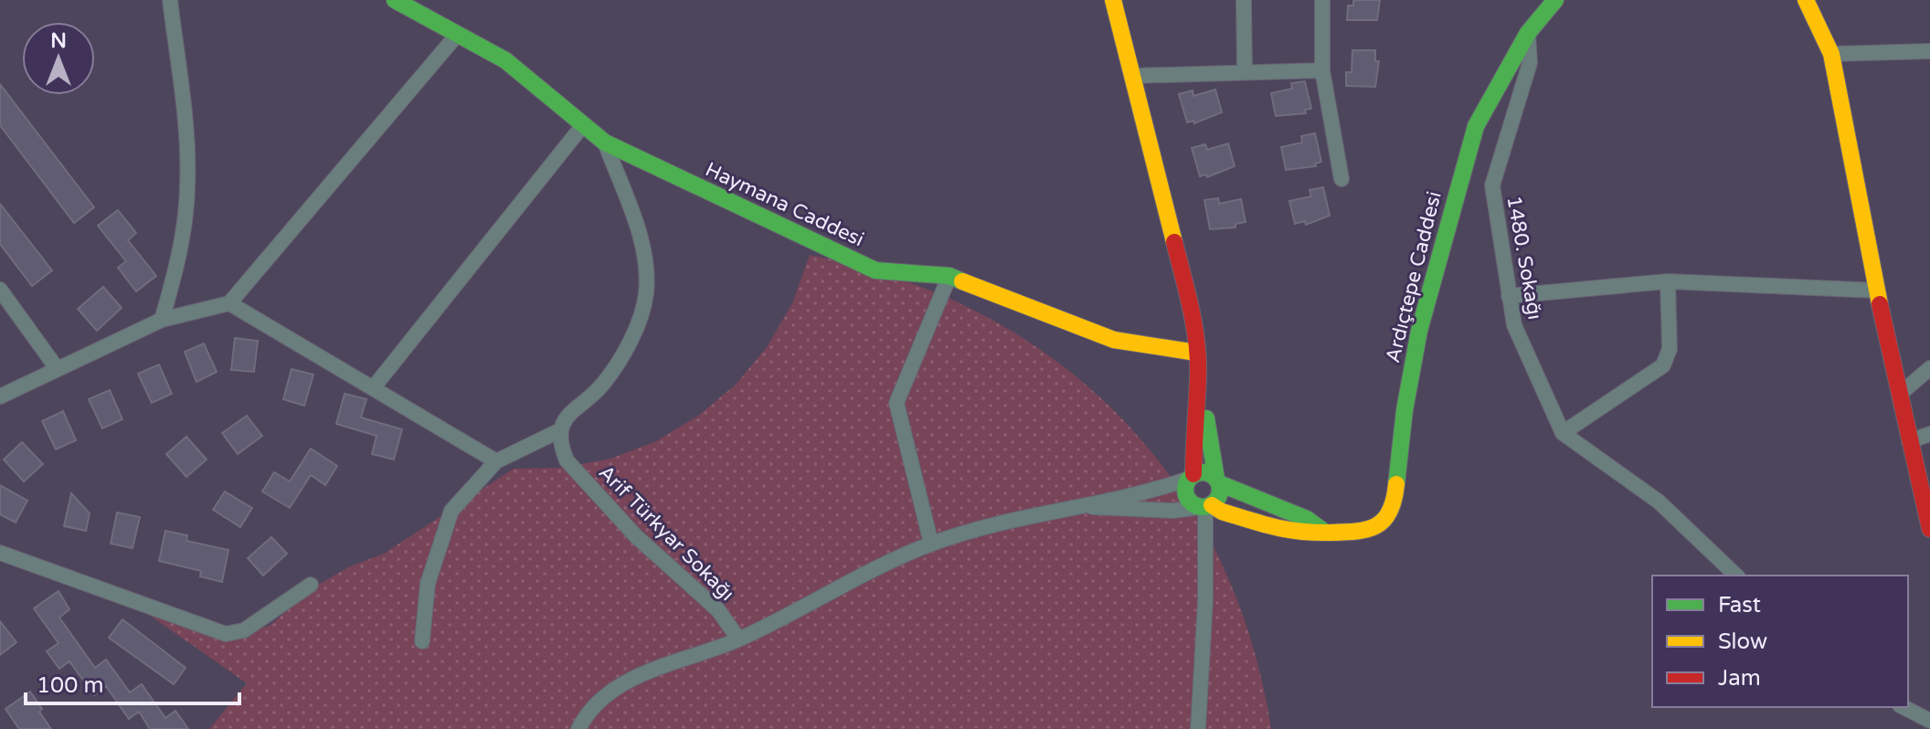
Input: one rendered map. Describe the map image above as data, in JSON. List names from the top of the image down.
{
  "streets": {
    "street": [
      "Haymana Caddesi",
      "1480. Sokağı",
      "Ardıçtepe Caddesi",
      "Arif Türkyar Sokağı"
    ]
  },
  "crossings": [
    ["1480. Sokağı", "Ardıçtepe Caddesi"]
  ],
  "legend": ["Fast", "Slow", "Jam"],
  "scale_bar": "100 m",
  "north": "top"
}
